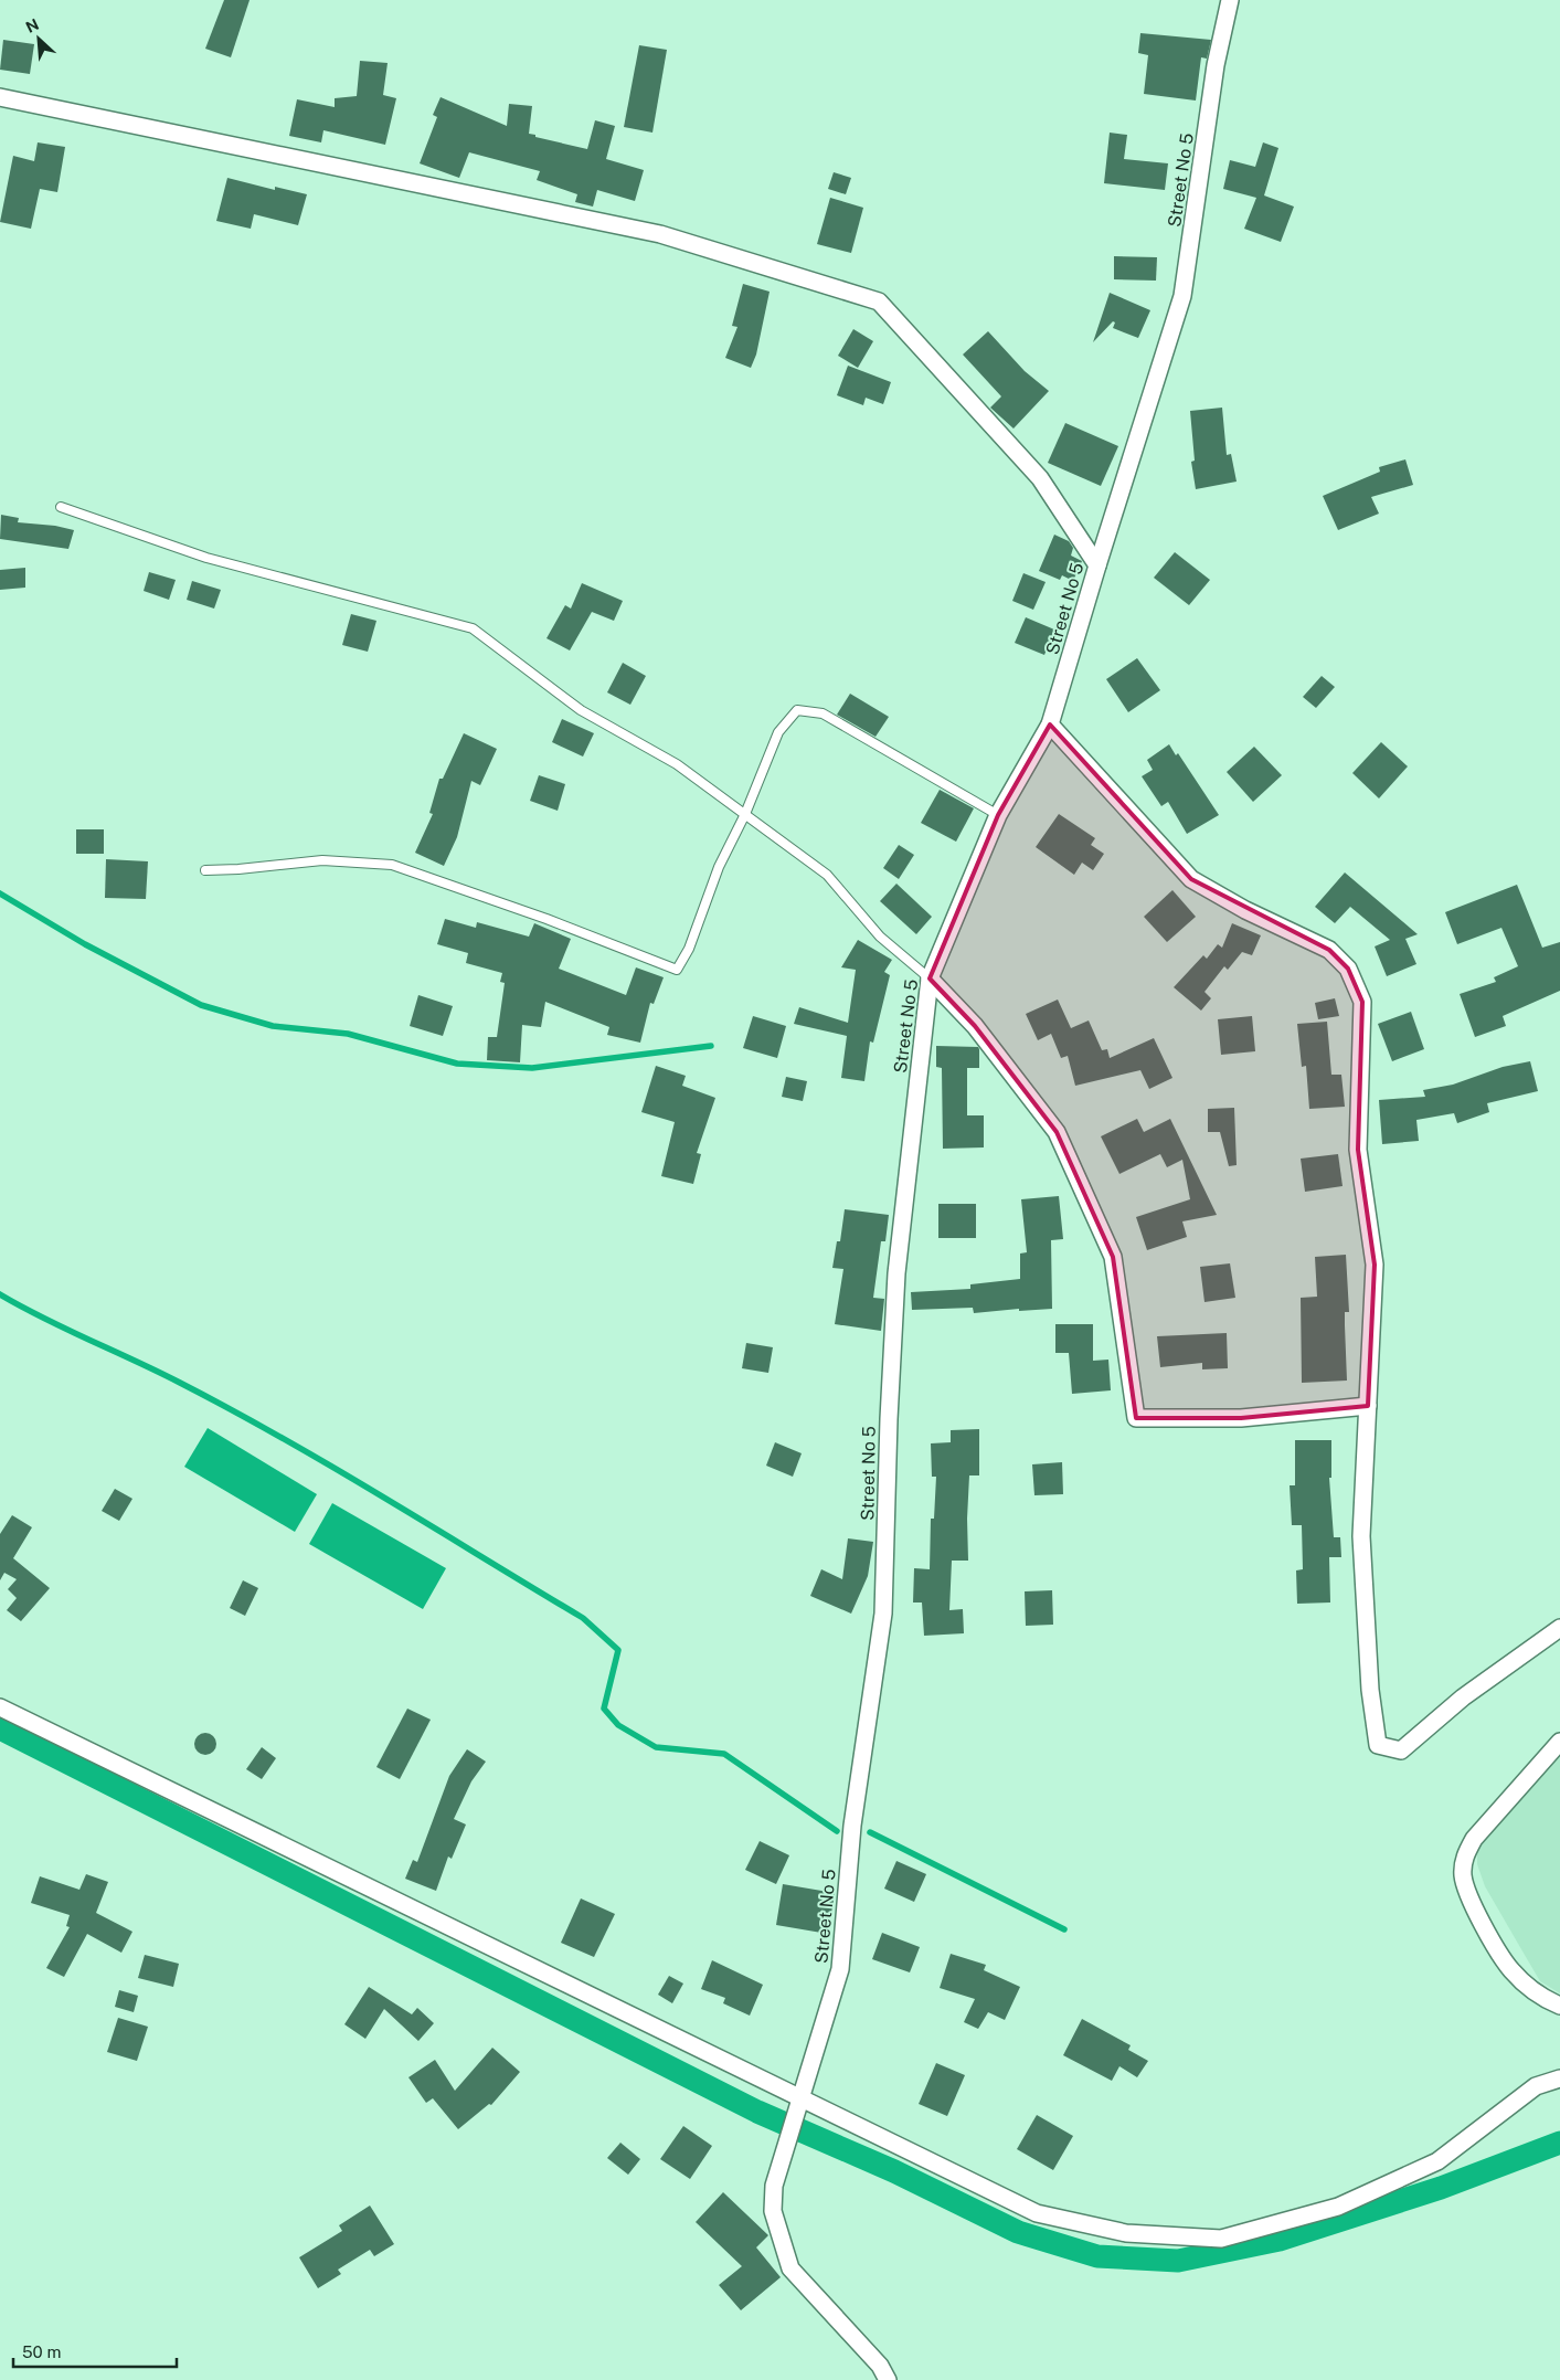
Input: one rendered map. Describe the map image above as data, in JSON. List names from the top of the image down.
{
  "streets": {
    "street": ["Street No 5"]
  },
  "scale_bar": "50 m",
  "north": "top left"
}
